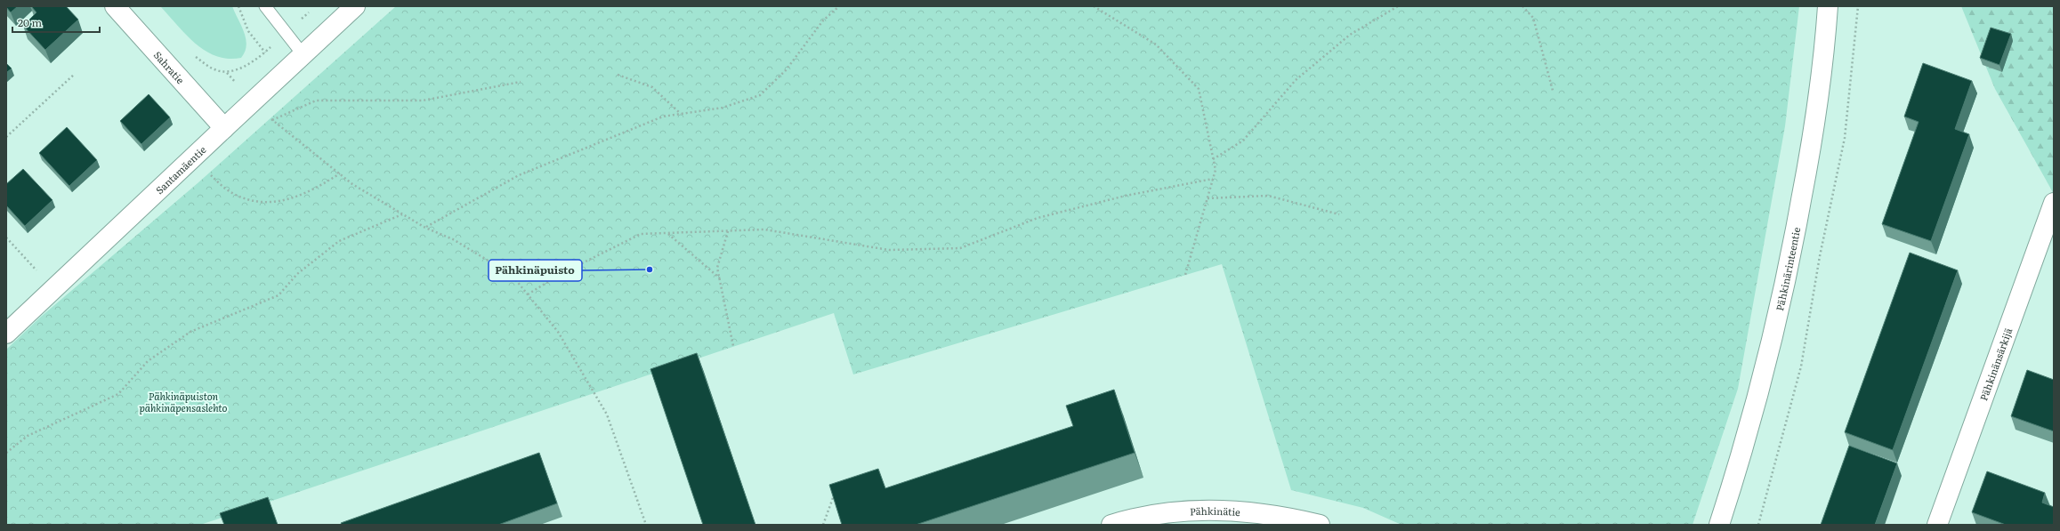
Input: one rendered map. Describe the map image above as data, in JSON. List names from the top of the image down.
{
  "streets": {
    "street": [
      "Sahratie",
      "Santamäentie",
      "Pähkinärinteentie",
      "Pähkinänsärkijä",
      "Pähkinätie"
    ]
  },
  "crossings": [
    ["Sahratie", "Santamäentie"]
  ],
  "parks": ["Pähkinäpuiston pähkinäpensaslehto"],
  "places": ["Pähkinäpuisto"],
  "scale_bar": "20 m"
}
